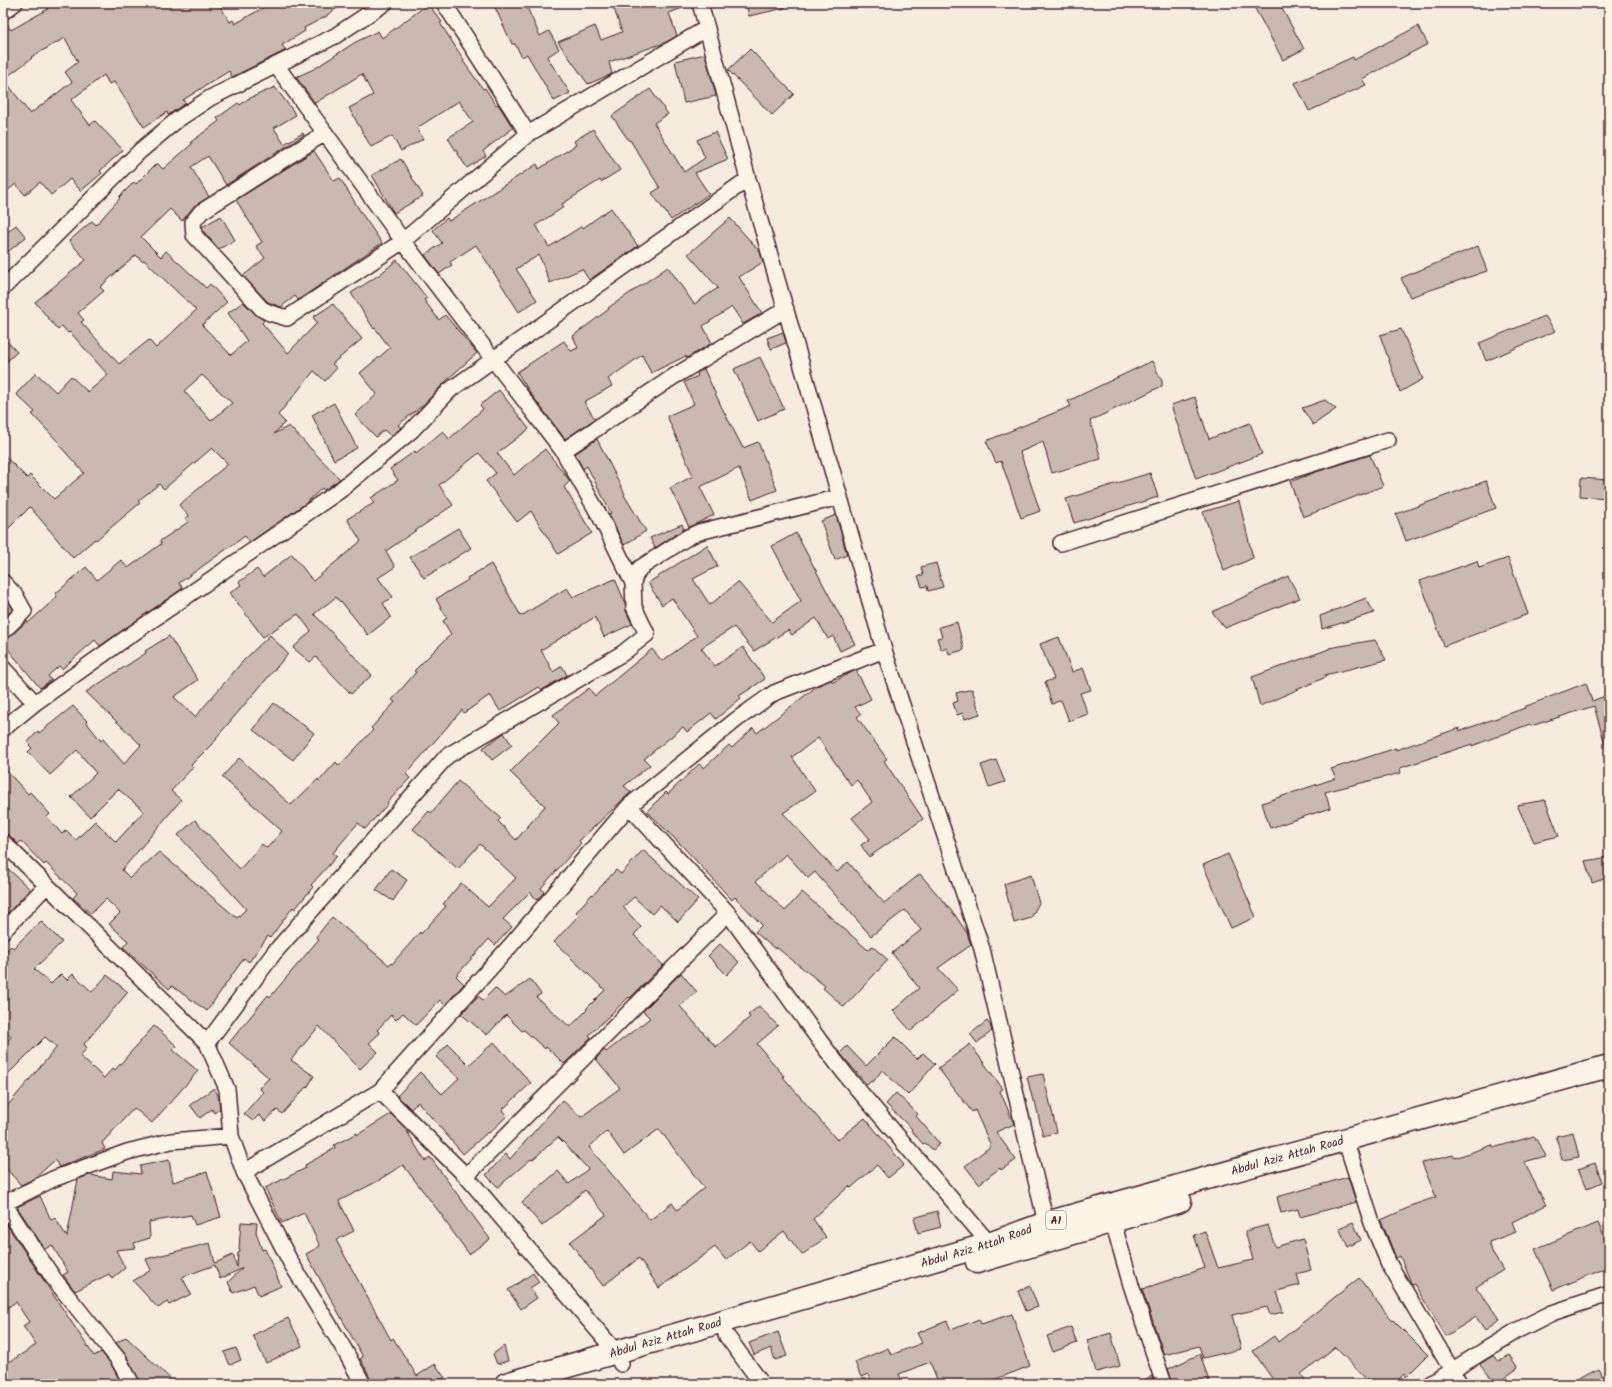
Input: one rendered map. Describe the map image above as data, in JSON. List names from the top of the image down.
{
  "streets": {
    "highway": ["Abdul Aziz Attah Road", "A1"]
  }
}
